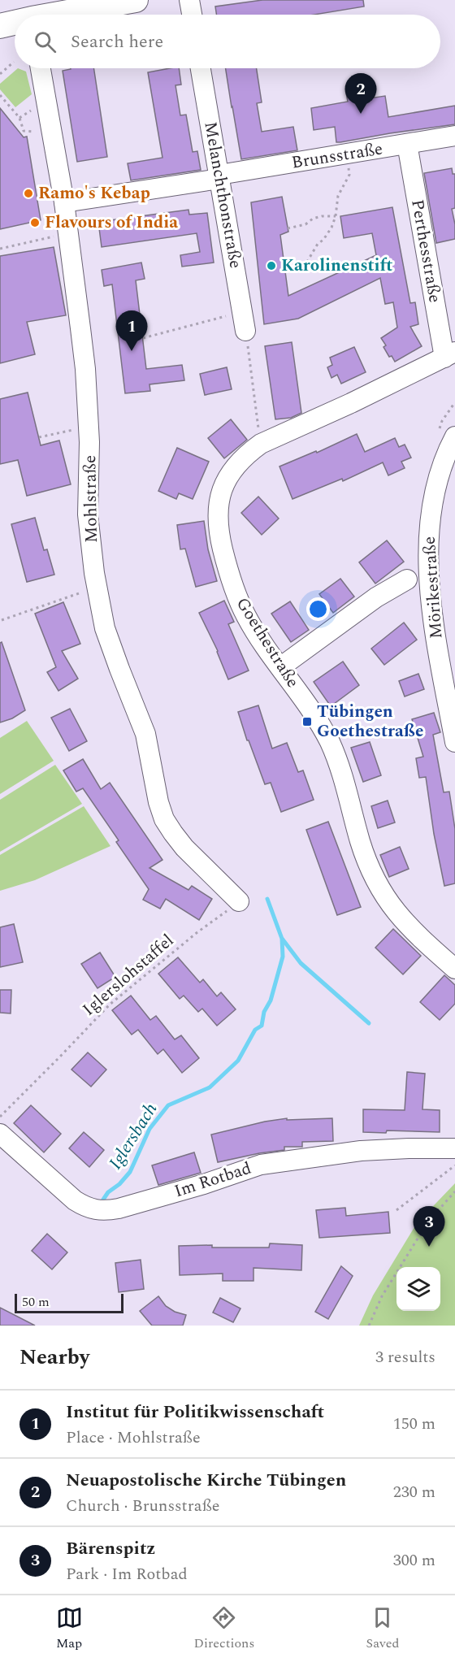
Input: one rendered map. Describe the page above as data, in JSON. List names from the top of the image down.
{
  "streets": {
    "street": [
      "Brunsstraße",
      "Melanchthonstraße",
      "Perthesstraße",
      "Mohlstraße",
      "Mörikestraße",
      "Goethestraße",
      "Im Rotbad"
    ],
    "path": ["Iglerslohstaffel"]
  },
  "crossings": [
    ["Brunsstraße", "Melanchthonstraße"],
    ["Brunsstraße", "Perthesstraße"],
    ["Brunsstraße", "Mohlstraße"],
    ["Perthesstraße", "Goethestraße"],
    ["Mohlstraße", "Iglerslohstaffel"]
  ],
  "water": ["Iglersbach"],
  "places": {
    "other": ["Ramo's Kebap", "Flavours of India", "Karolinenstift"],
    "transit": ["Tübingen Goethestraße"]
  },
  "scale_bar": "50 m",
  "page": {
    "search": "Search here",
    "pins": ["2", "1", "3"],
    "scale": "50 m",
    "heading": ["Nearby", "3 results"],
    "list": [
      {
        "mark": "1",
        "name": "Institut für Politikwissenschaft",
        "note": "Place · Mohlstraße",
        "value": "150 m"
      },
      {
        "mark": "2",
        "name": "Neuapostolische Kirche Tübingen",
        "note": "Church · Brunsstraße",
        "value": "230 m"
      },
      {
        "mark": "3",
        "name": "Bärenspitz",
        "note": "Park · Im Rotbad",
        "value": "300 m"
      }
    ],
    "nav": ["Map", "Directions", "Saved"]
  }
}
